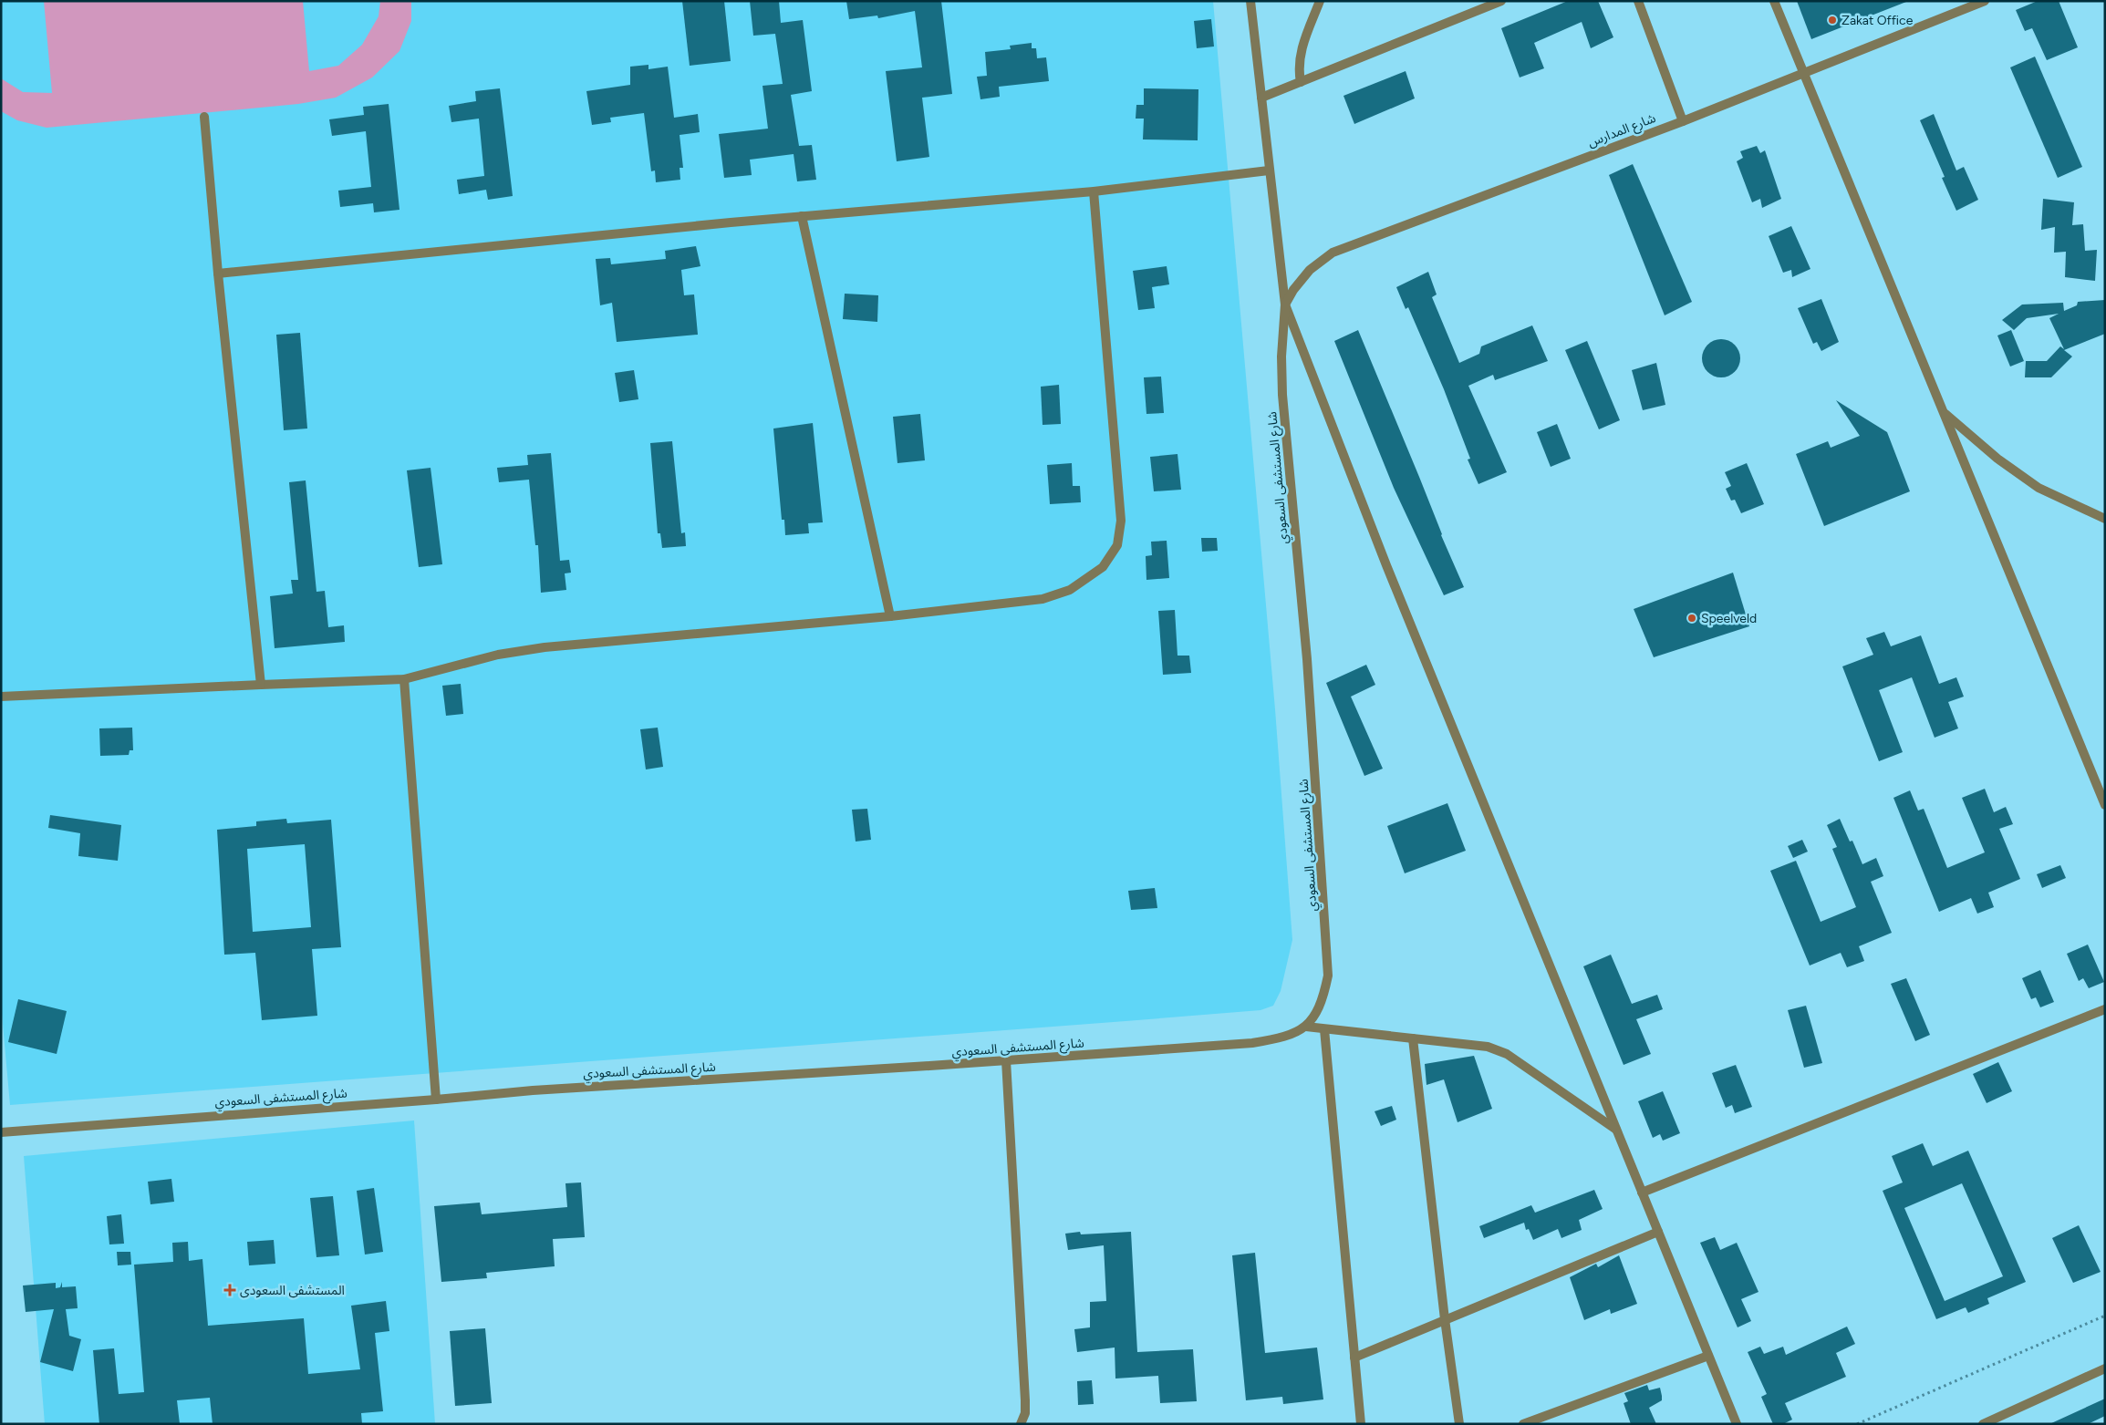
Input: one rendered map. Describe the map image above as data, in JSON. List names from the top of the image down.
{
  "streets": {
    "street": ["شارع المدارس", "شارع المستشفى السعودي"]
  },
  "crossings": [
    ["شارع المدارس", "شارع المستشفى السعودي"]
  ],
  "places": {
    "other": ["Zakat Office", "Speelveld"],
    "health": ["المستشفى السعودى"]
  }
}
